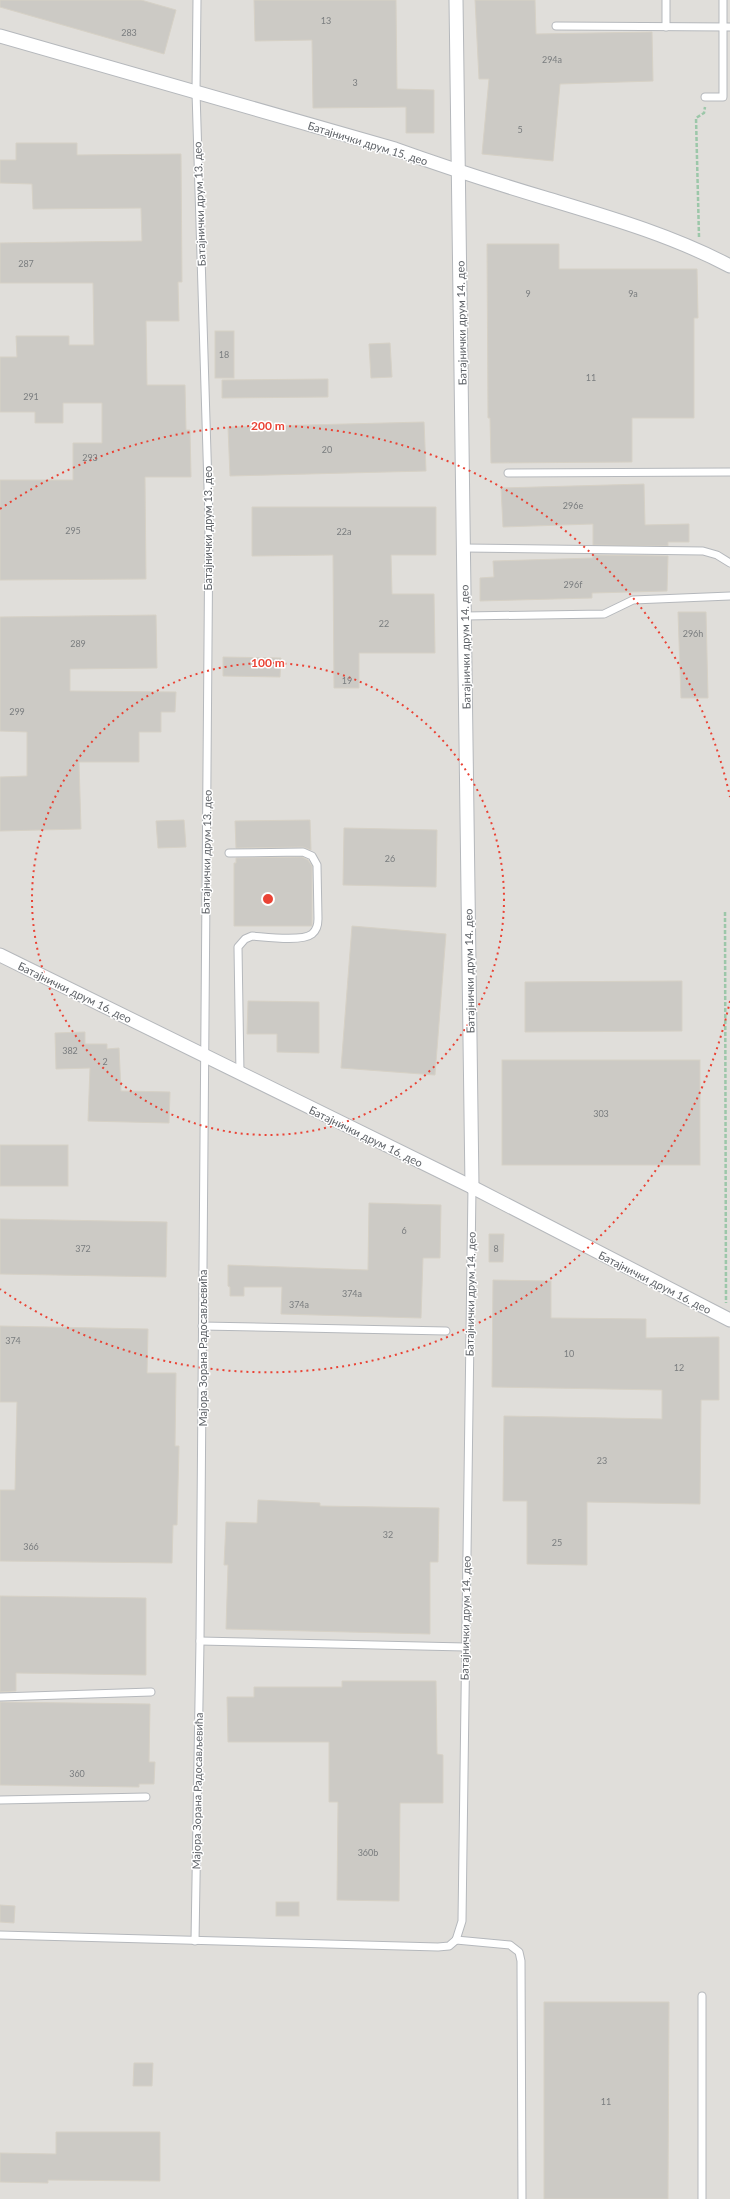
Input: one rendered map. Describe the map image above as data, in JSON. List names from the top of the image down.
{
  "streets": {
    "street": ["Батајнички друм 15. део", "Батајнички друм 14. део", "Батајнички друм 16. део"],
    "lane": ["Батајнички друм 13. део", "Мајора Зорана Радосављевића"]
  },
  "crossings": [
    ["Батајнички друм 15. део", "Батајнички друм 13. део"],
    ["Батајнички друм 15. део", "Батајнички друм 14. део"],
    ["Батајнички друм 13. део", "Батајнички друм 16. део"],
    ["Батајнички друм 13. део", "Мајора Зорана Радосављевића"],
    ["Батајнички друм 14. део", "Батајнички друм 16. део"],
    ["Батајнички друм 16. део", "Мајора Зорана Радосављевића"]
  ],
  "house_numbers": [
    "13",
    "283",
    "294a",
    "3",
    "5",
    "287",
    "9",
    "9a",
    "18",
    "11",
    "291",
    "20",
    "293",
    "296e",
    "295",
    "22a",
    "296f",
    "22",
    "296h",
    "289",
    "19",
    "299",
    "26",
    "382",
    "2",
    "303",
    "6",
    "372",
    "8",
    "374a",
    "374a",
    "374",
    "10",
    "12",
    "23",
    "32",
    "25",
    "366",
    "360",
    "360b",
    "11"
  ],
  "rings": ["200 m", "100 m"]
}
